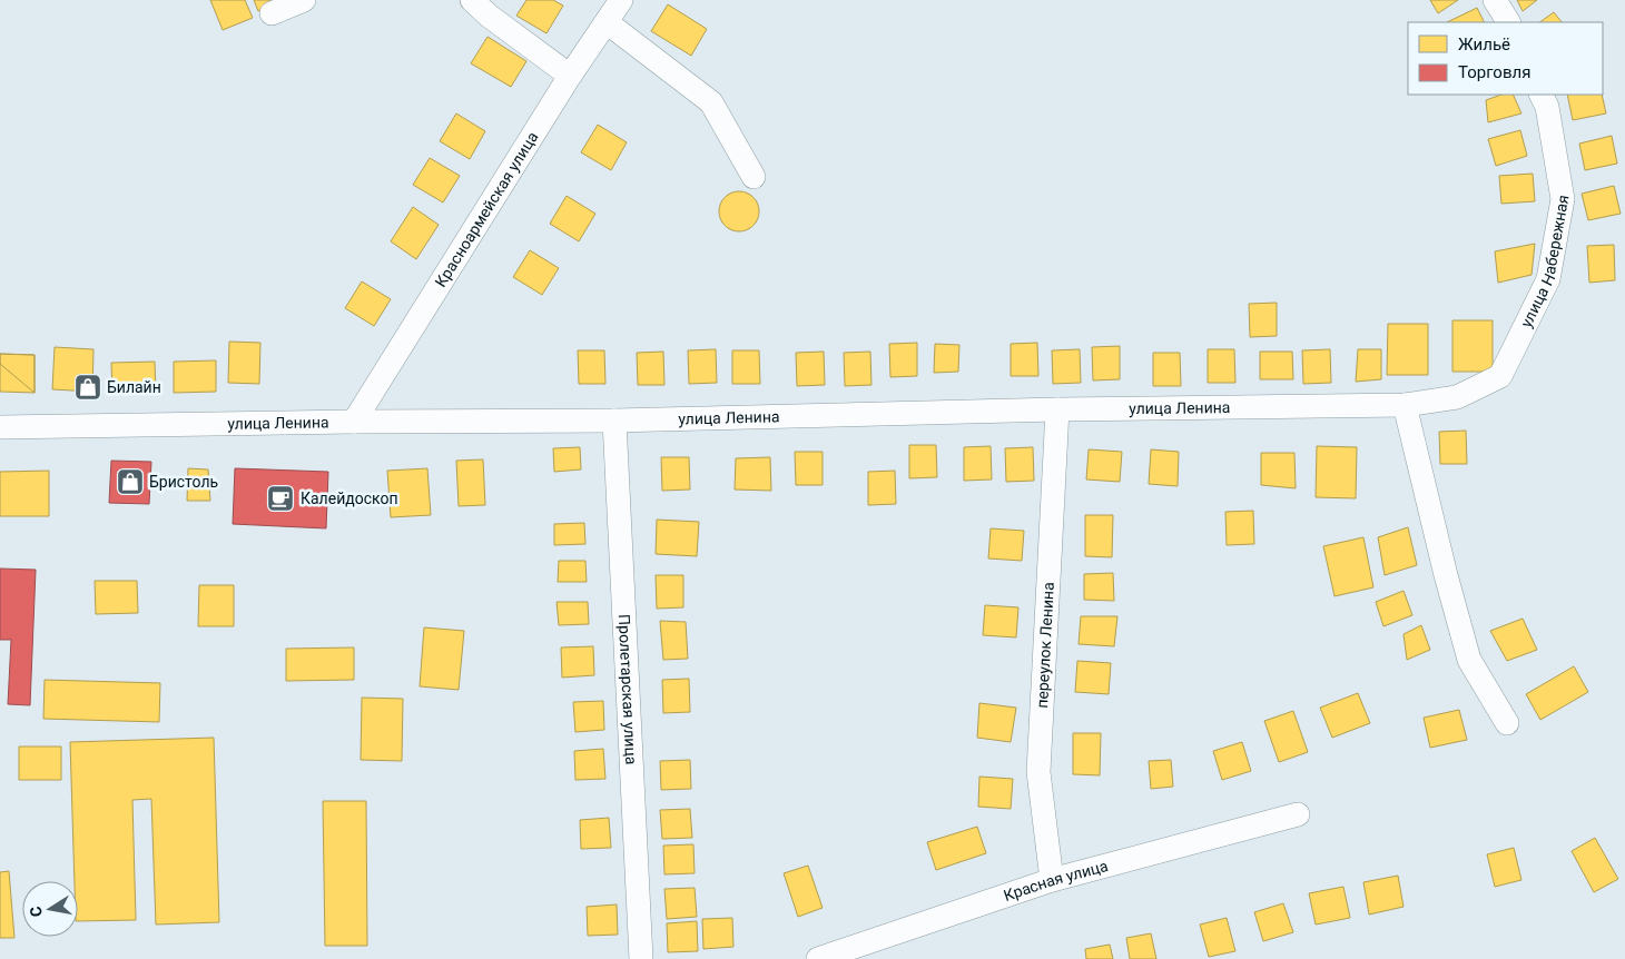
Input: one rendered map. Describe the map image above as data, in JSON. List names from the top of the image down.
{
  "streets": {
    "street": [
      "Красноармейская улица",
      "улица Набережная",
      "улица Ленина",
      "переулок Ленина",
      "Пролетарская улица",
      "Красная улица"
    ]
  },
  "crossings": [
    ["Красноармейская улица", "улица Ленина"],
    ["улица Набережная", "улица Ленина"],
    ["улица Ленина", "переулок Ленина"],
    ["улица Ленина", "Пролетарская улица"],
    ["переулок Ленина", "Красная улица"]
  ],
  "places": {
    "shop": ["Билайн", "Бристоль"],
    "cafe": ["Калейдоскоп"]
  },
  "legend": ["Жильё", "Торговля"],
  "north": "left"
}
